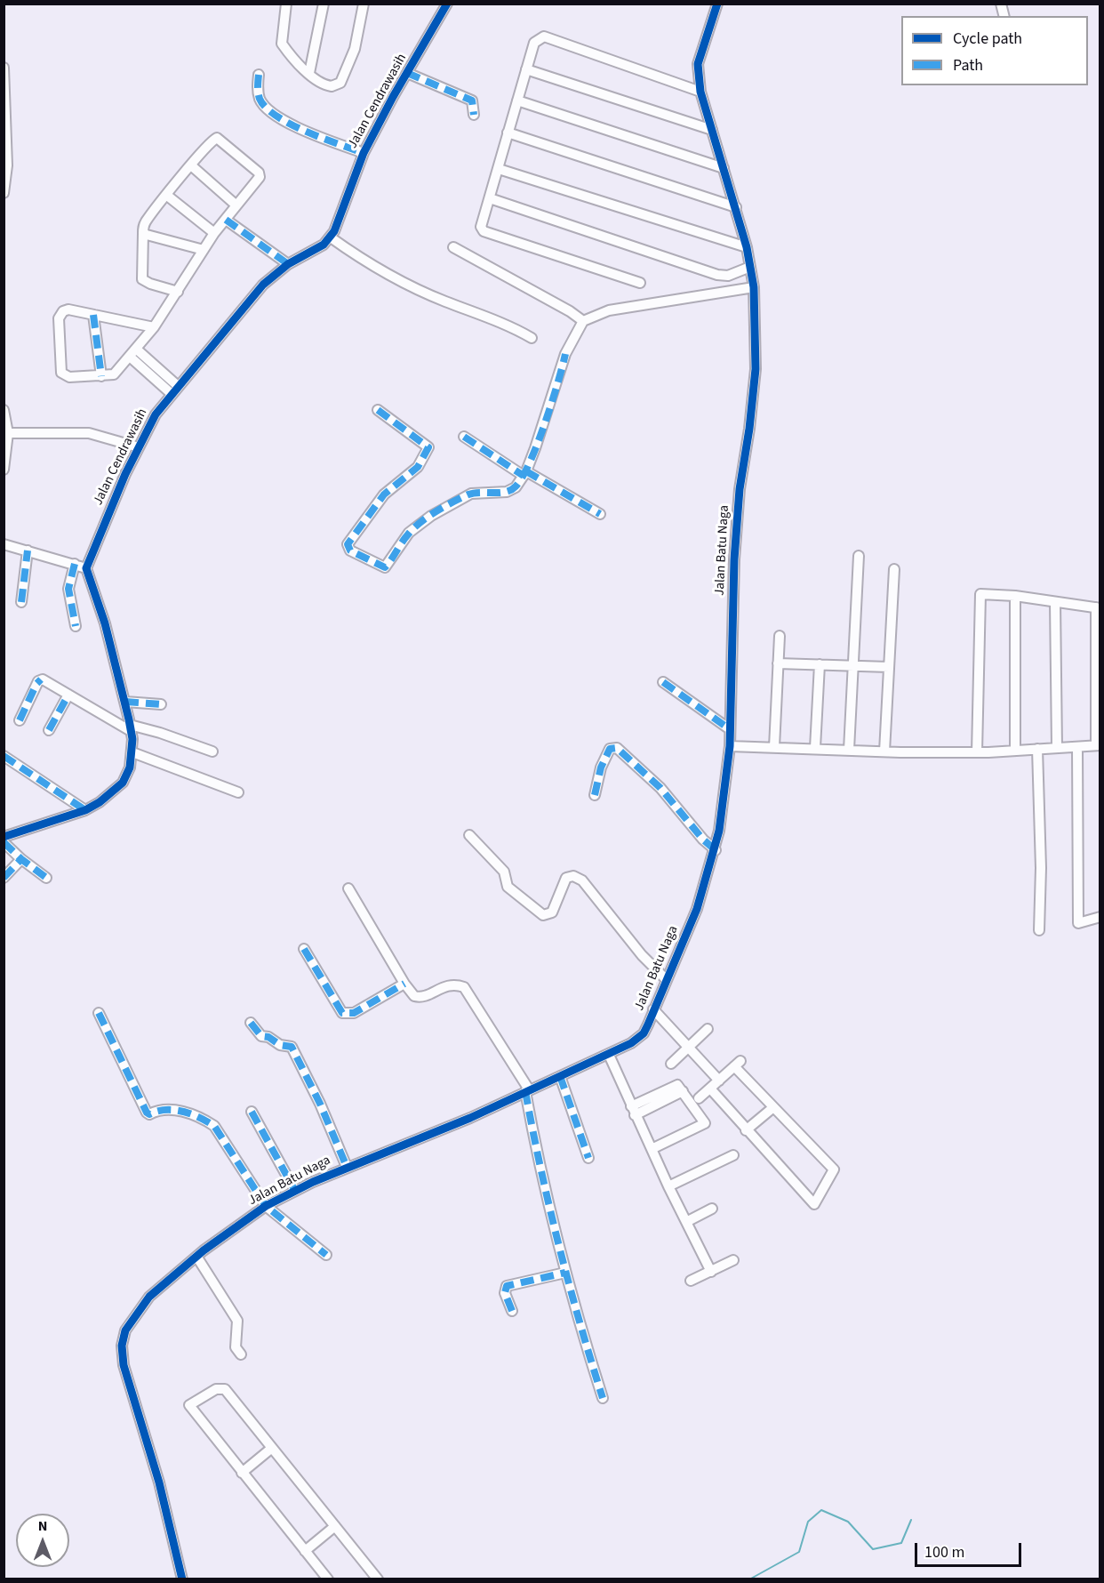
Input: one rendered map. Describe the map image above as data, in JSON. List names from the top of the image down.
{
  "streets": {
    "street": ["Jalan Cendrawasih", "Jalan Batu Naga"]
  },
  "legend": ["Cycle path", "Path"],
  "scale_bar": "100 m",
  "north": "top"
}
